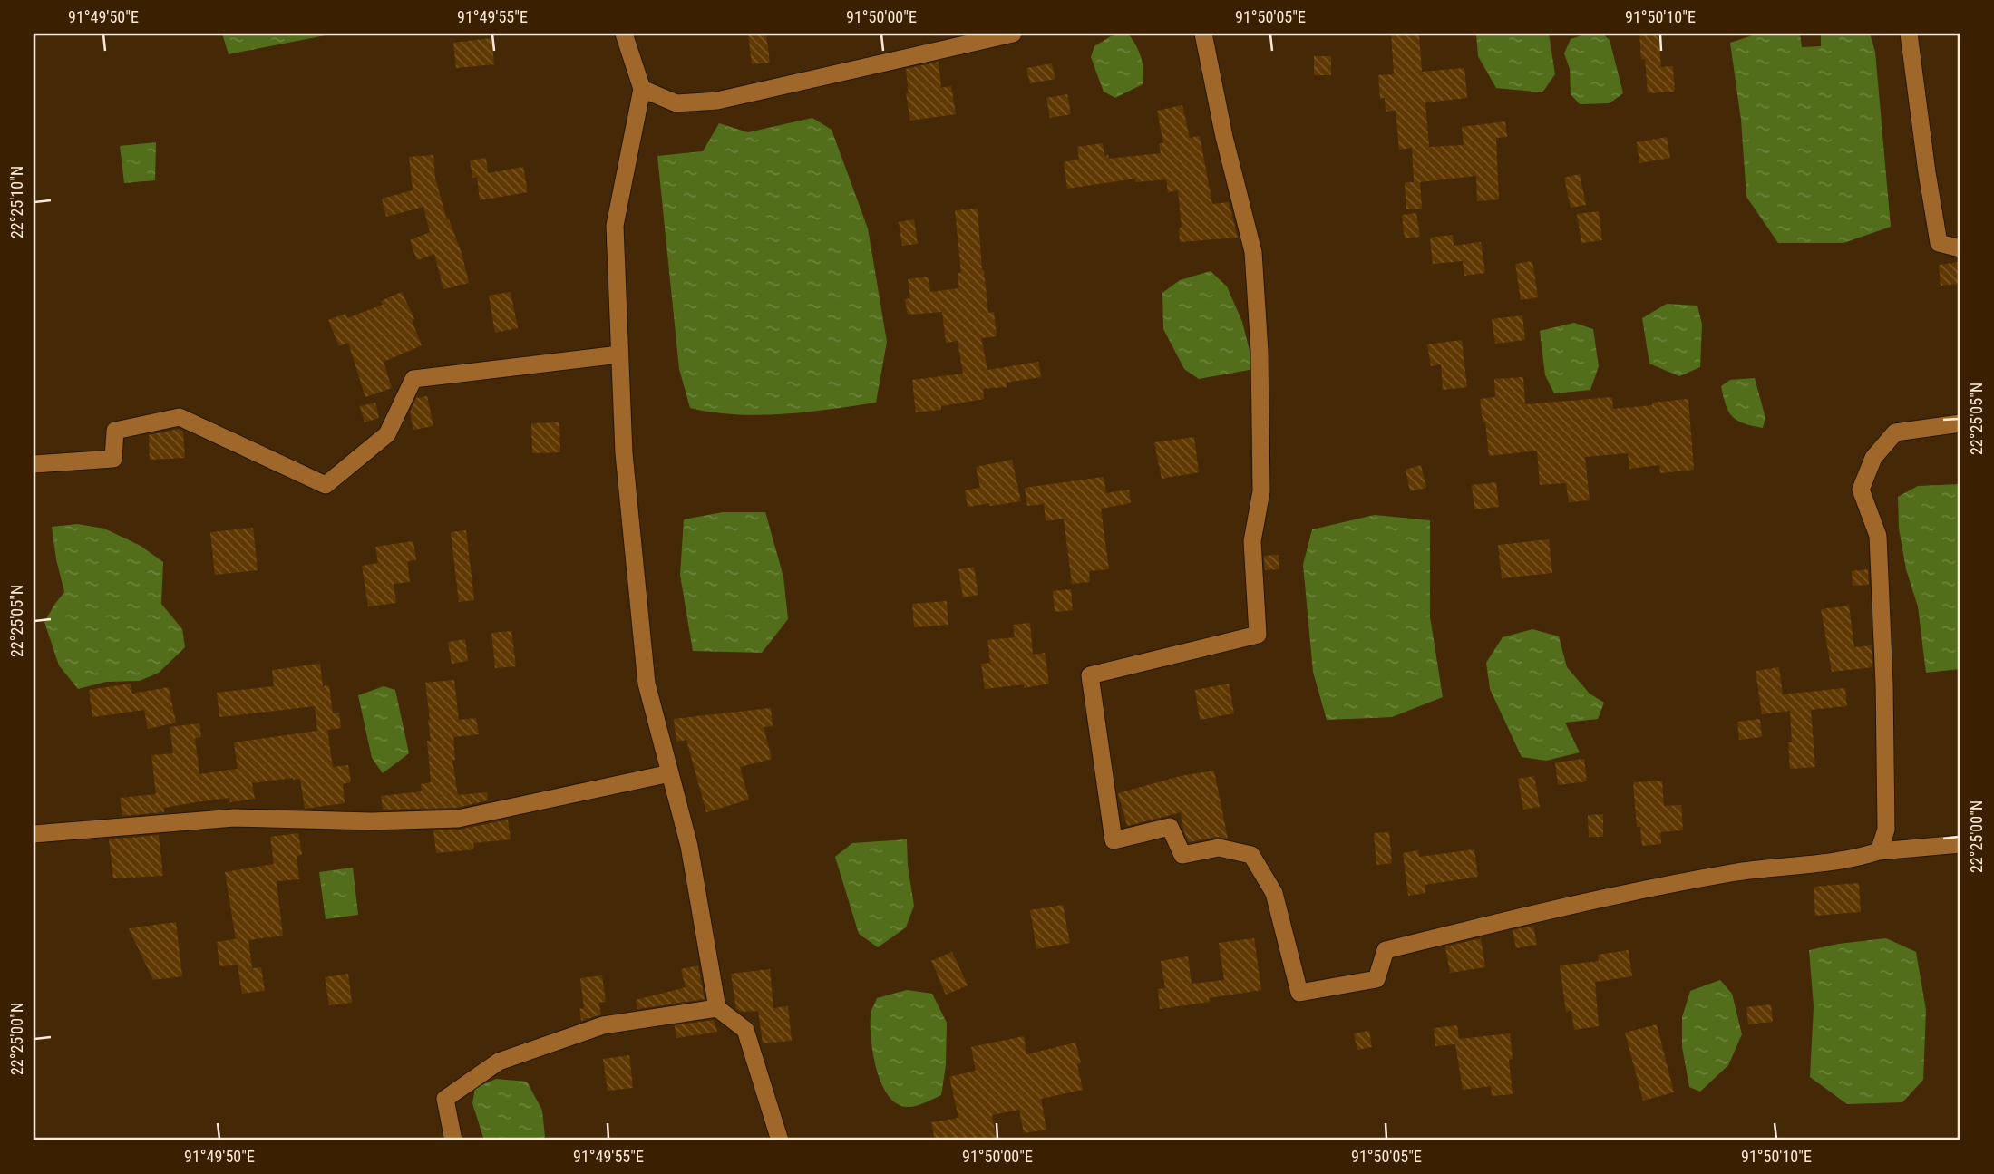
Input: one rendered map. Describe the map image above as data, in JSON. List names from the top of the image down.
{
  "coordinates": [
    "91°49'50\"E",
    "91°49'55\"E",
    "91°50'00\"E",
    "91°50'05\"E",
    "91°50'10\"E",
    "22°25'10\"N",
    "22°25'05\"N",
    "22°25'00\"N"
  ]
}
